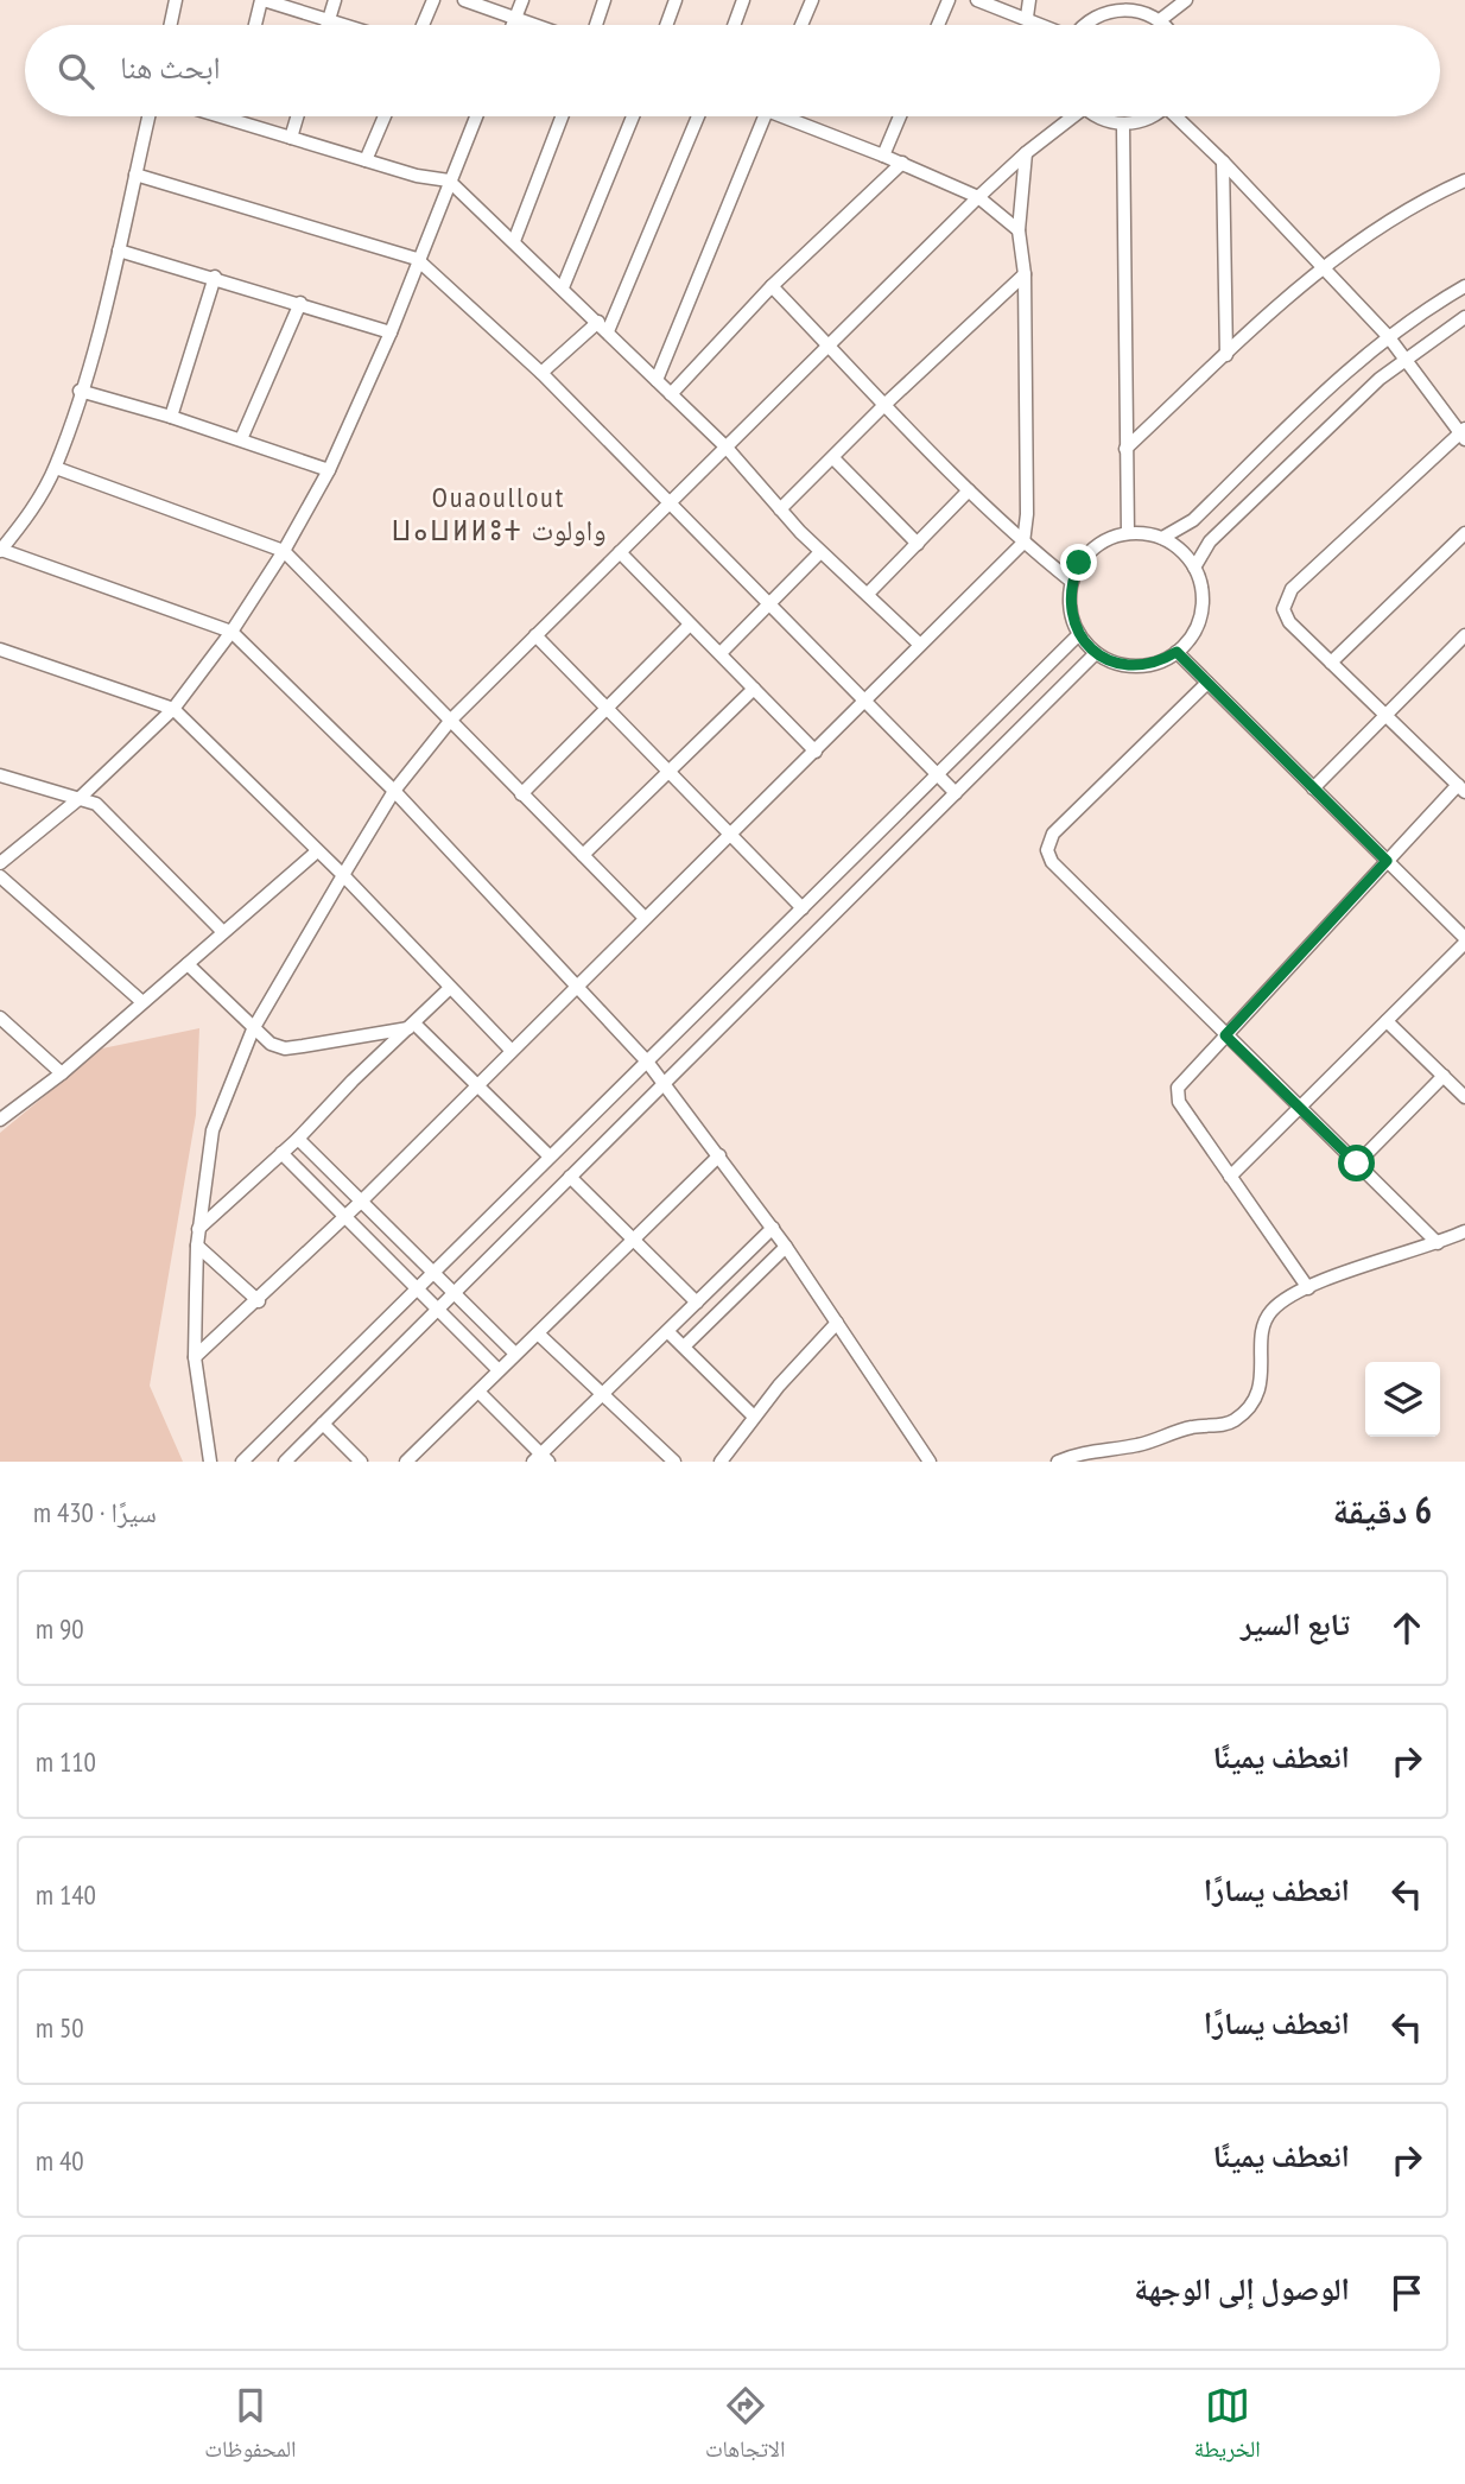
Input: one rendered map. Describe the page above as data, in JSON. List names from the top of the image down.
{
  "districts": ["Ouaoullout ⵡⴰⵡⵍⵍⵓⵜ واولوت"],
  "page": {
    "search": "ابحث هنا",
    "heading": ["6 دقيقة", "سيرًا · 430 m"],
    "list": [
      ["تابع السير", "90 m"],
      ["انعطف يمينًا", "110 m"],
      ["انعطف يسارًا", "140 m"],
      ["انعطف يسارًا", "50 m"],
      ["انعطف يمينًا", "40 m"],
      "الوصول إلى الوجهة"
    ],
    "nav": ["الخريطة", "الاتجاهات", "المحفوظات"]
  }
}
